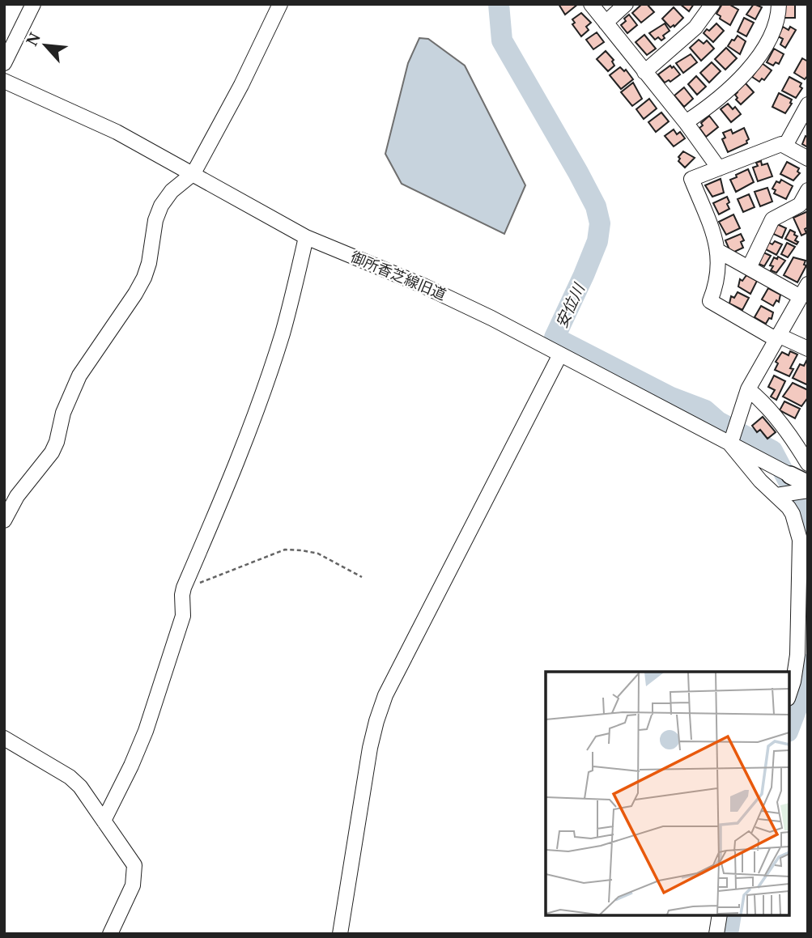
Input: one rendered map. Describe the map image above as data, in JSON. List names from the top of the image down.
{
  "streets": {
    "street": ["御所香芝線旧道"]
  },
  "water": ["安位川"],
  "north": "top left"
}
